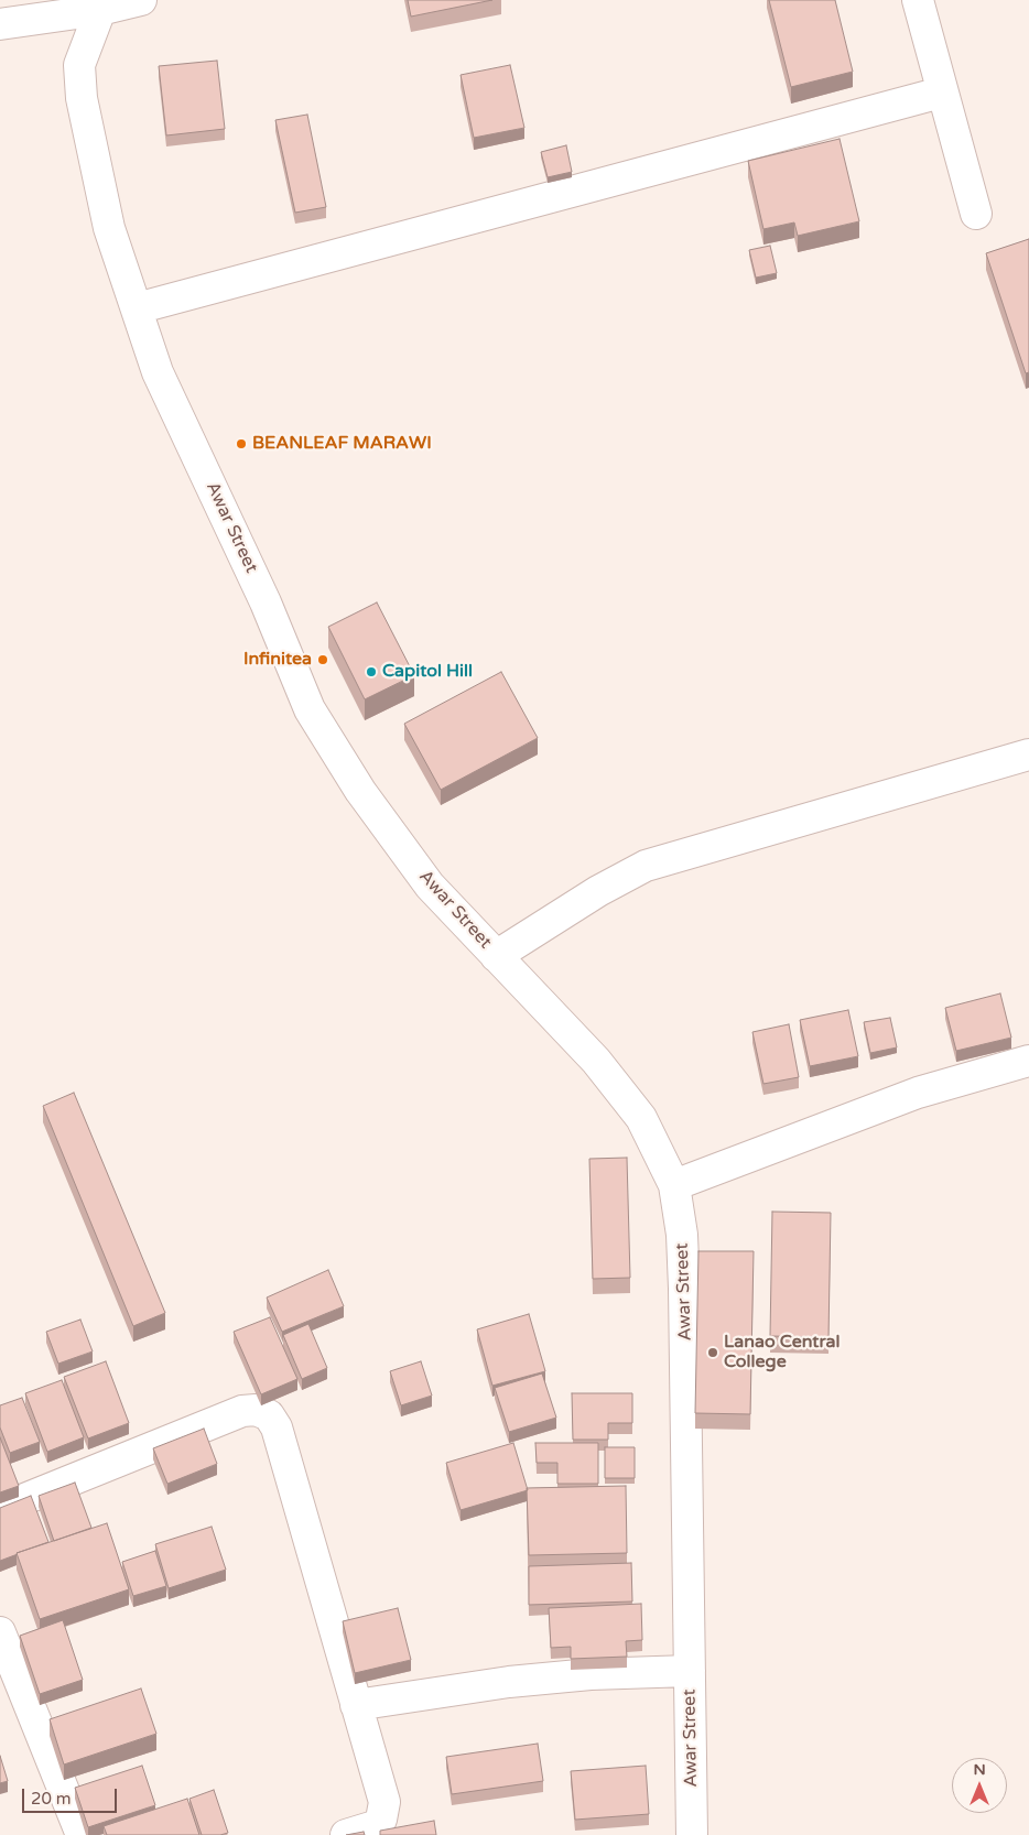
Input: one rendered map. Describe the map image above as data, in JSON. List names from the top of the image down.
{
  "streets": {
    "street": ["Awar Street"]
  },
  "places": [
    "BEANLEAF MARAWI",
    "Infinitea",
    "Capitol Hill",
    "Lanao Central College"
  ],
  "scale_bar": "20 m",
  "north": "top"
}
